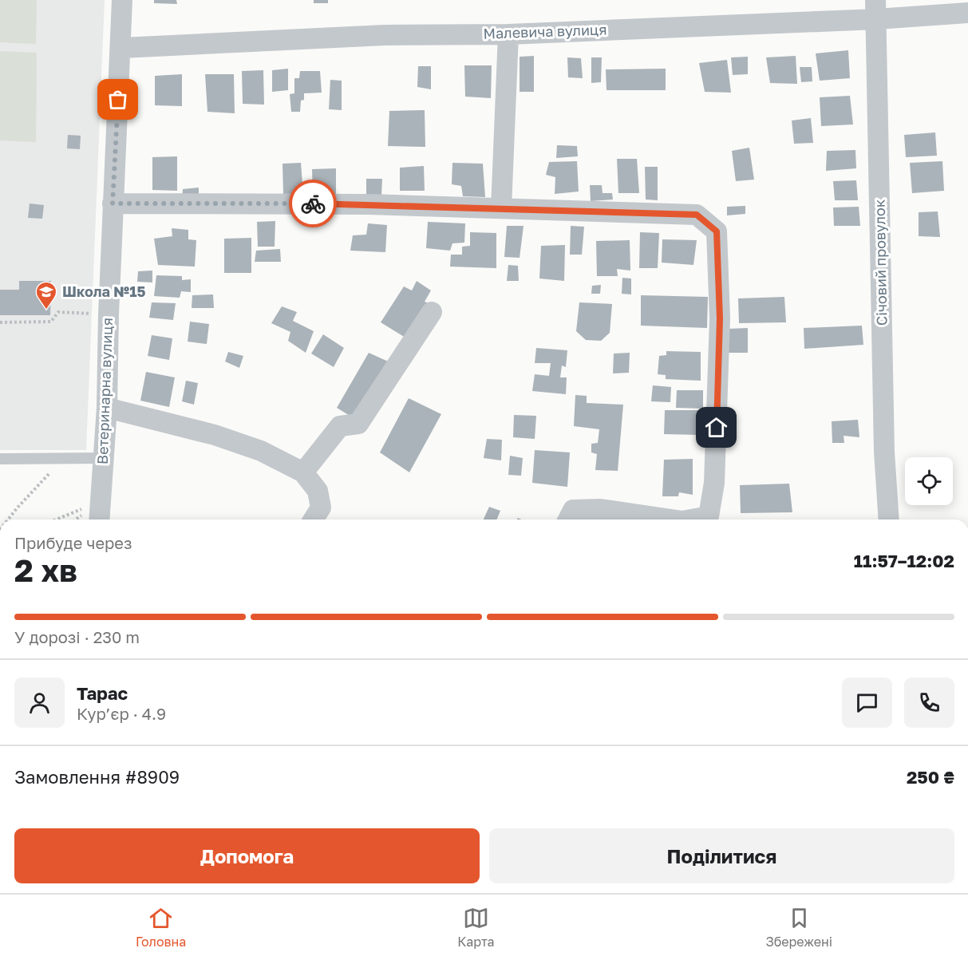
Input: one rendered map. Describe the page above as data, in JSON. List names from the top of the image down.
{
  "streets": {
    "street": ["Малевича вулиця", "Січовий провулок", "Ветеринарна вулиця"]
  },
  "crossings": [
    ["Малевича вулиця", "Січовий провулок"],
    ["Малевича вулиця", "Ветеринарна вулиця"]
  ],
  "places": {
    "school or university": ["Школа №15"]
  },
  "page": {
    "heading": ["2 хв", "Прибуде через", "11:57–12:02"],
    "panel": [
      "Тарас",
      "Кур’єр · 4.9",
      "Замовлення #8909",
      "250 ₴"
    ],
    "bar": "У дорозі · 230 m",
    "buttons": ["Допомога", "Поділитися"],
    "tabs": ["Головна", "Карта", "Збережені"]
  }
}
